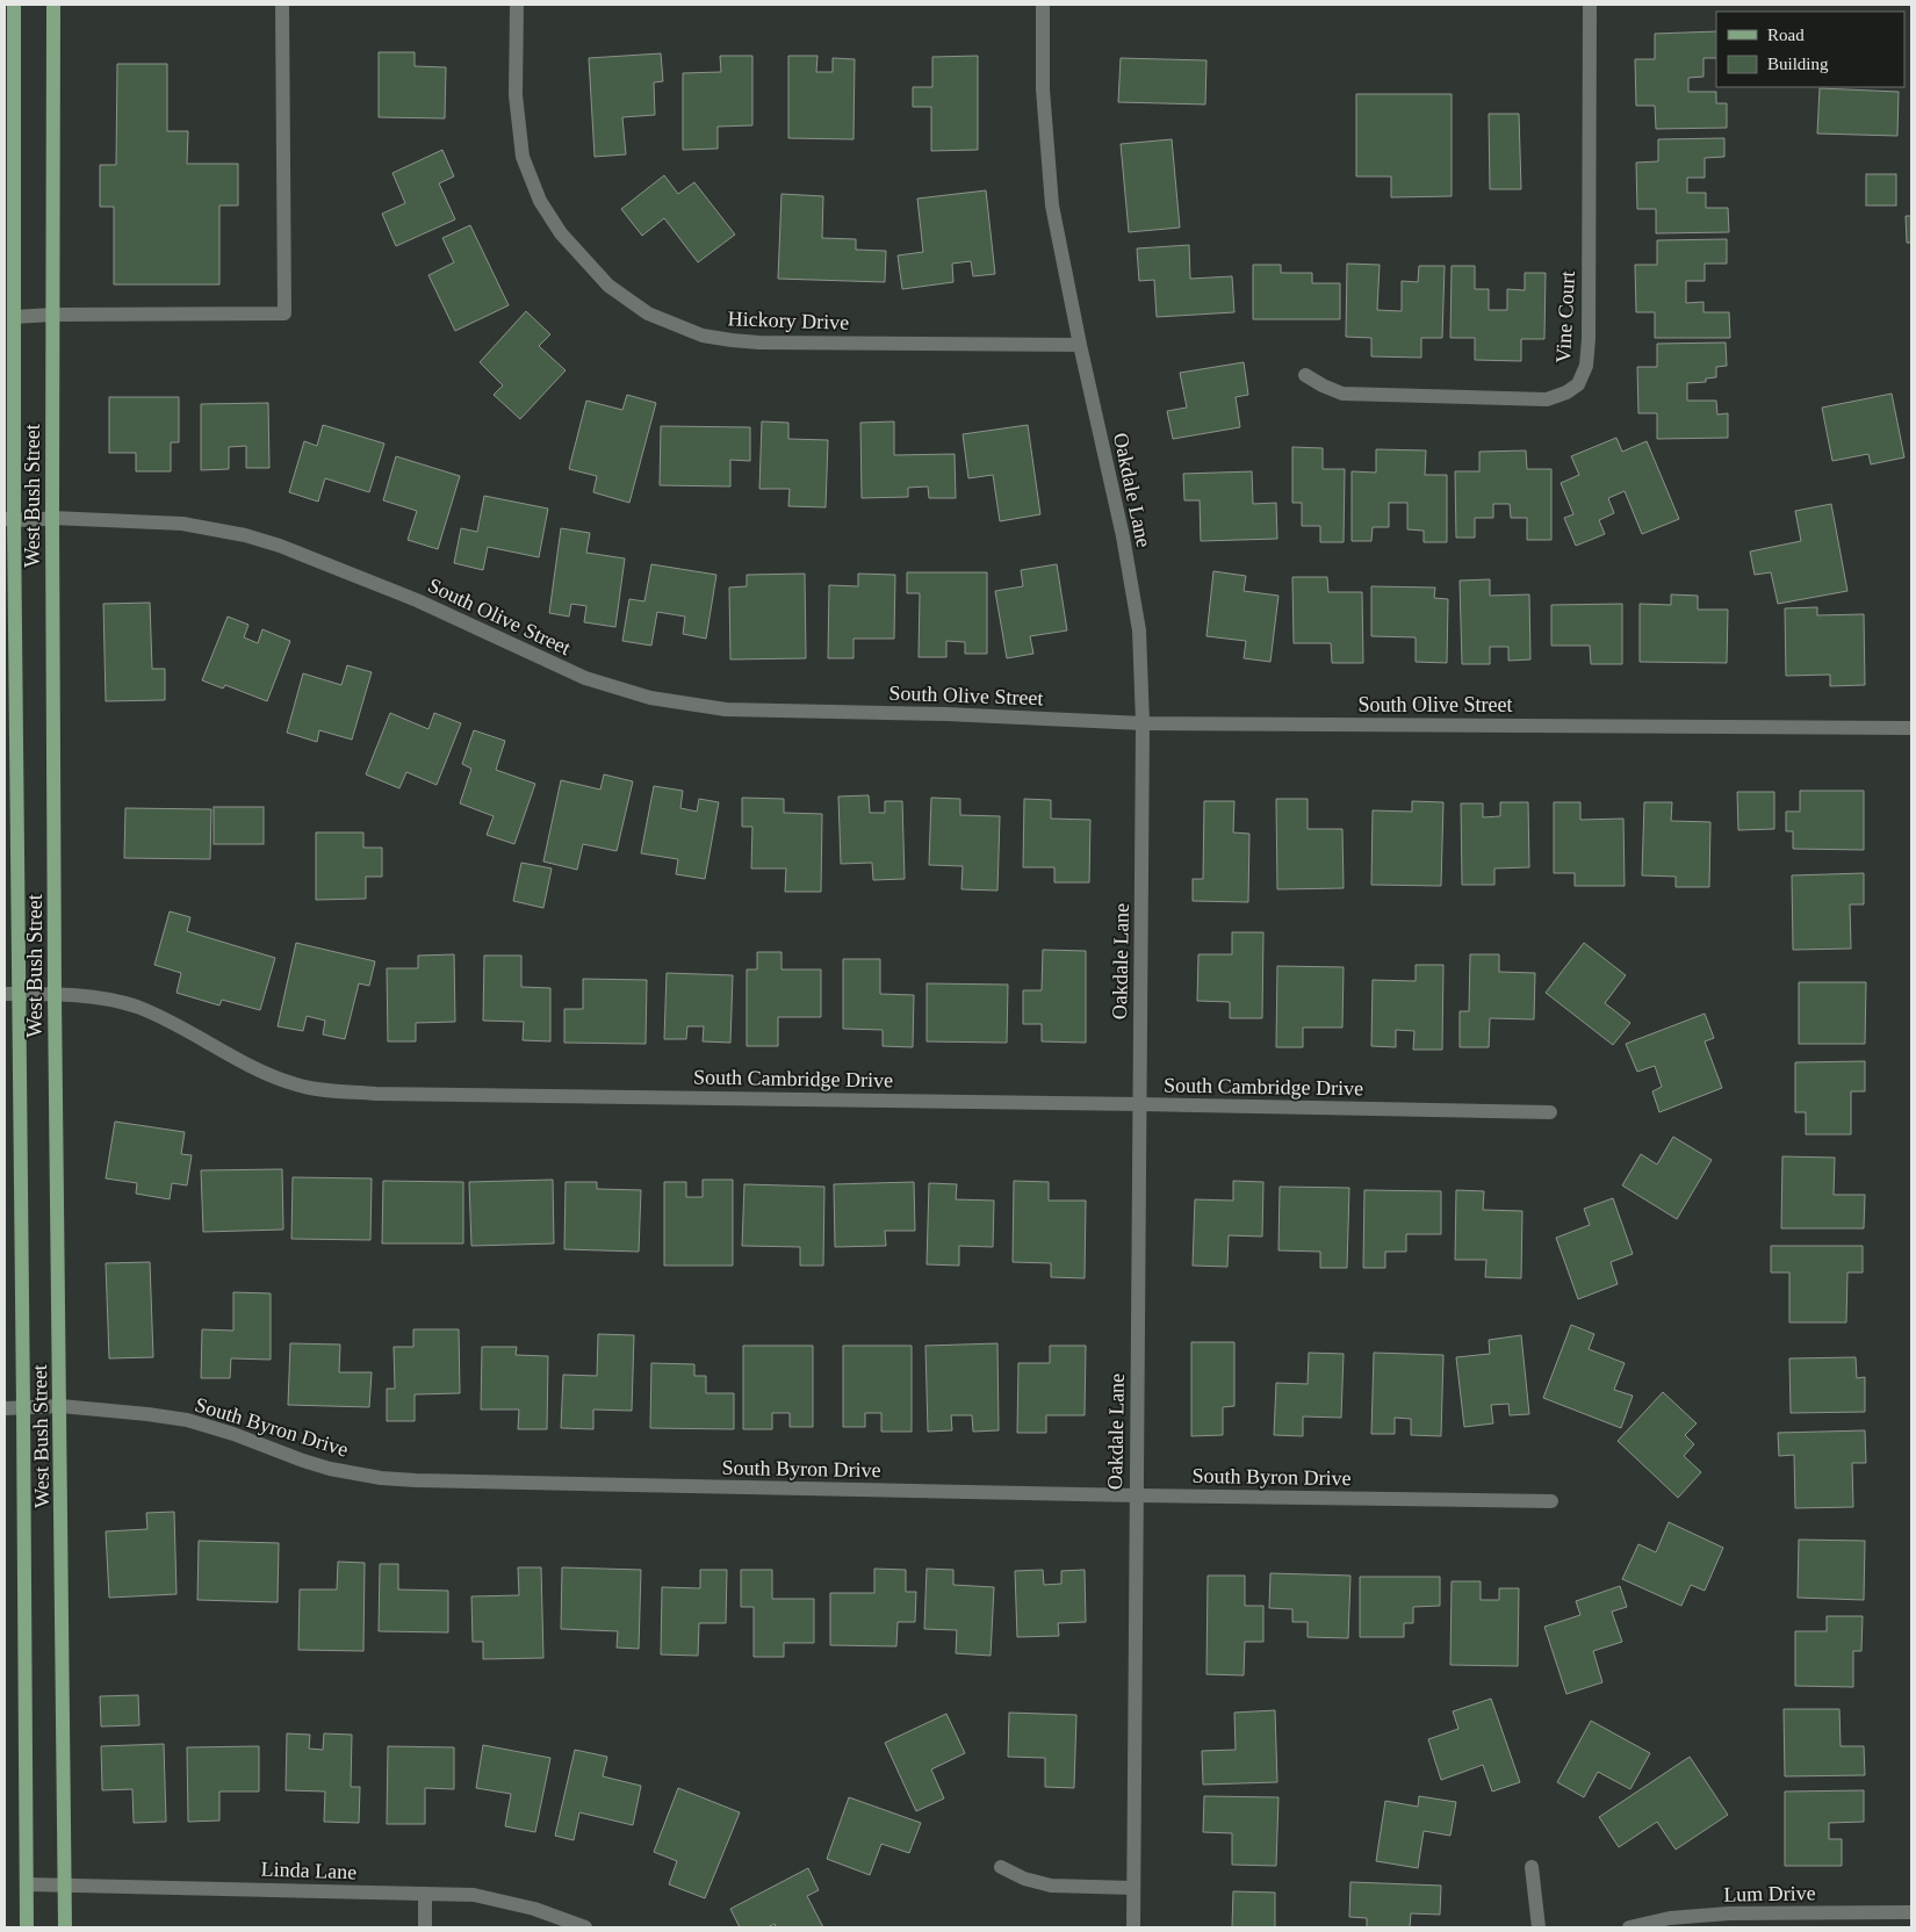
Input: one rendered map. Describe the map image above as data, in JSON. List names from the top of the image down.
{
  "streets": {
    "main road": ["West Bush Street"],
    "street": [
      "Vine Court",
      "Hickory Drive",
      "Oakdale Lane",
      "South Olive Street",
      "South Cambridge Drive",
      "South Byron Drive",
      "Linda Lane",
      "Lum Drive"
    ]
  },
  "crossings": [
    ["Hickory Drive", "Oakdale Lane"],
    ["Oakdale Lane", "South Olive Street"],
    ["Oakdale Lane", "South Cambridge Drive"],
    ["Oakdale Lane", "South Byron Drive"],
    ["West Bush Street", "South Olive Street"],
    ["West Bush Street", "South Cambridge Drive"],
    ["West Bush Street", "South Byron Drive"],
    ["West Bush Street", "Linda Lane"]
  ],
  "legend": ["Road", "Building"]
}
